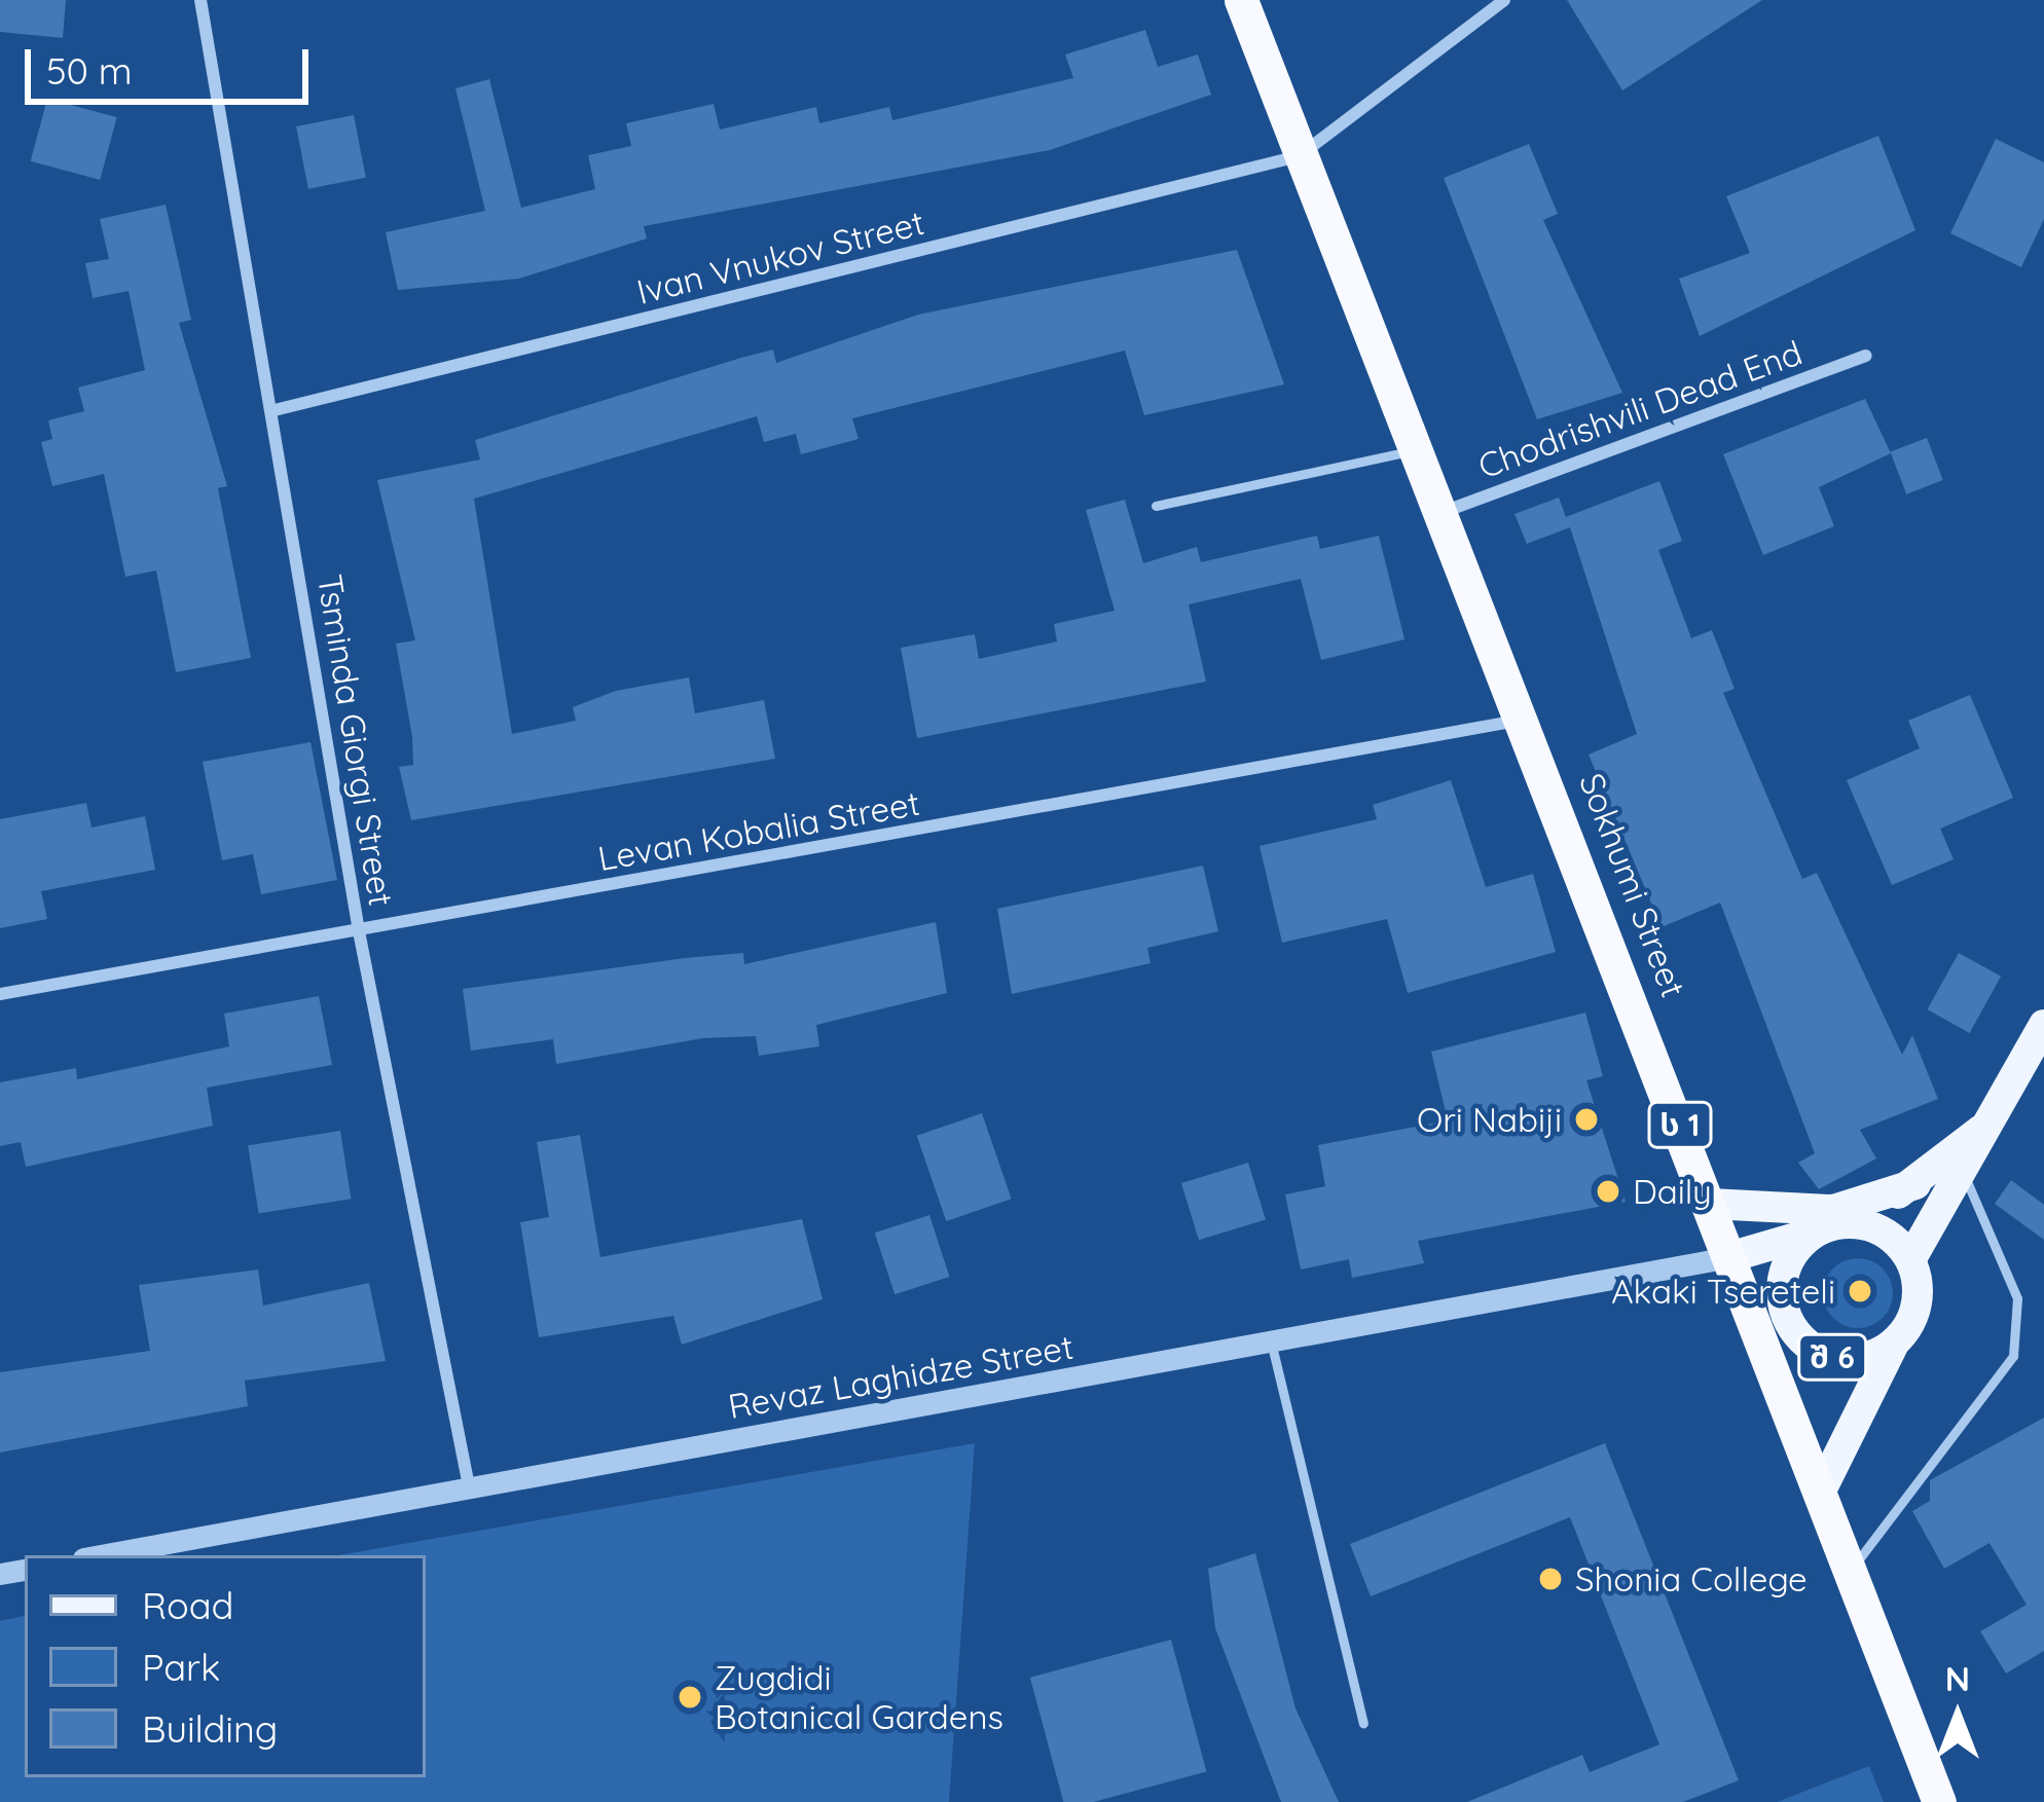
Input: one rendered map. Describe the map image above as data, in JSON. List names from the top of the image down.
{
  "streets": {
    "highway": ["Sokhumi Street", "ს 1"],
    "main road": ["შ 6"],
    "street": [
      "Ivan Vnukov Street",
      "Chodrishvili Dead End",
      "Tsminda Giorgi Street",
      "Levan Kobalia Street",
      "Revaz Laghidze Street"
    ]
  },
  "crossings": [
    ["Ivan Vnukov Street", "Tsminda Giorgi Street"],
    ["Ivan Vnukov Street", "Sokhumi Street"],
    ["Chodrishvili Dead End", "Sokhumi Street"],
    ["Tsminda Giorgi Street", "Levan Kobalia Street"],
    ["Tsminda Giorgi Street", "Revaz Laghidze Street"],
    ["Levan Kobalia Street", "Sokhumi Street"],
    ["Sokhumi Street", "შ 6"],
    ["Sokhumi Street", "Revaz Laghidze Street"]
  ],
  "places": [
    "Ori Nabiji",
    "Daily",
    "Akaki Tsereteli",
    "Shonia College",
    "Zugdidi Botanical Gardens"
  ],
  "legend": ["Road", "Park", "Building"],
  "scale_bar": "50 m",
  "north": "top"
}
